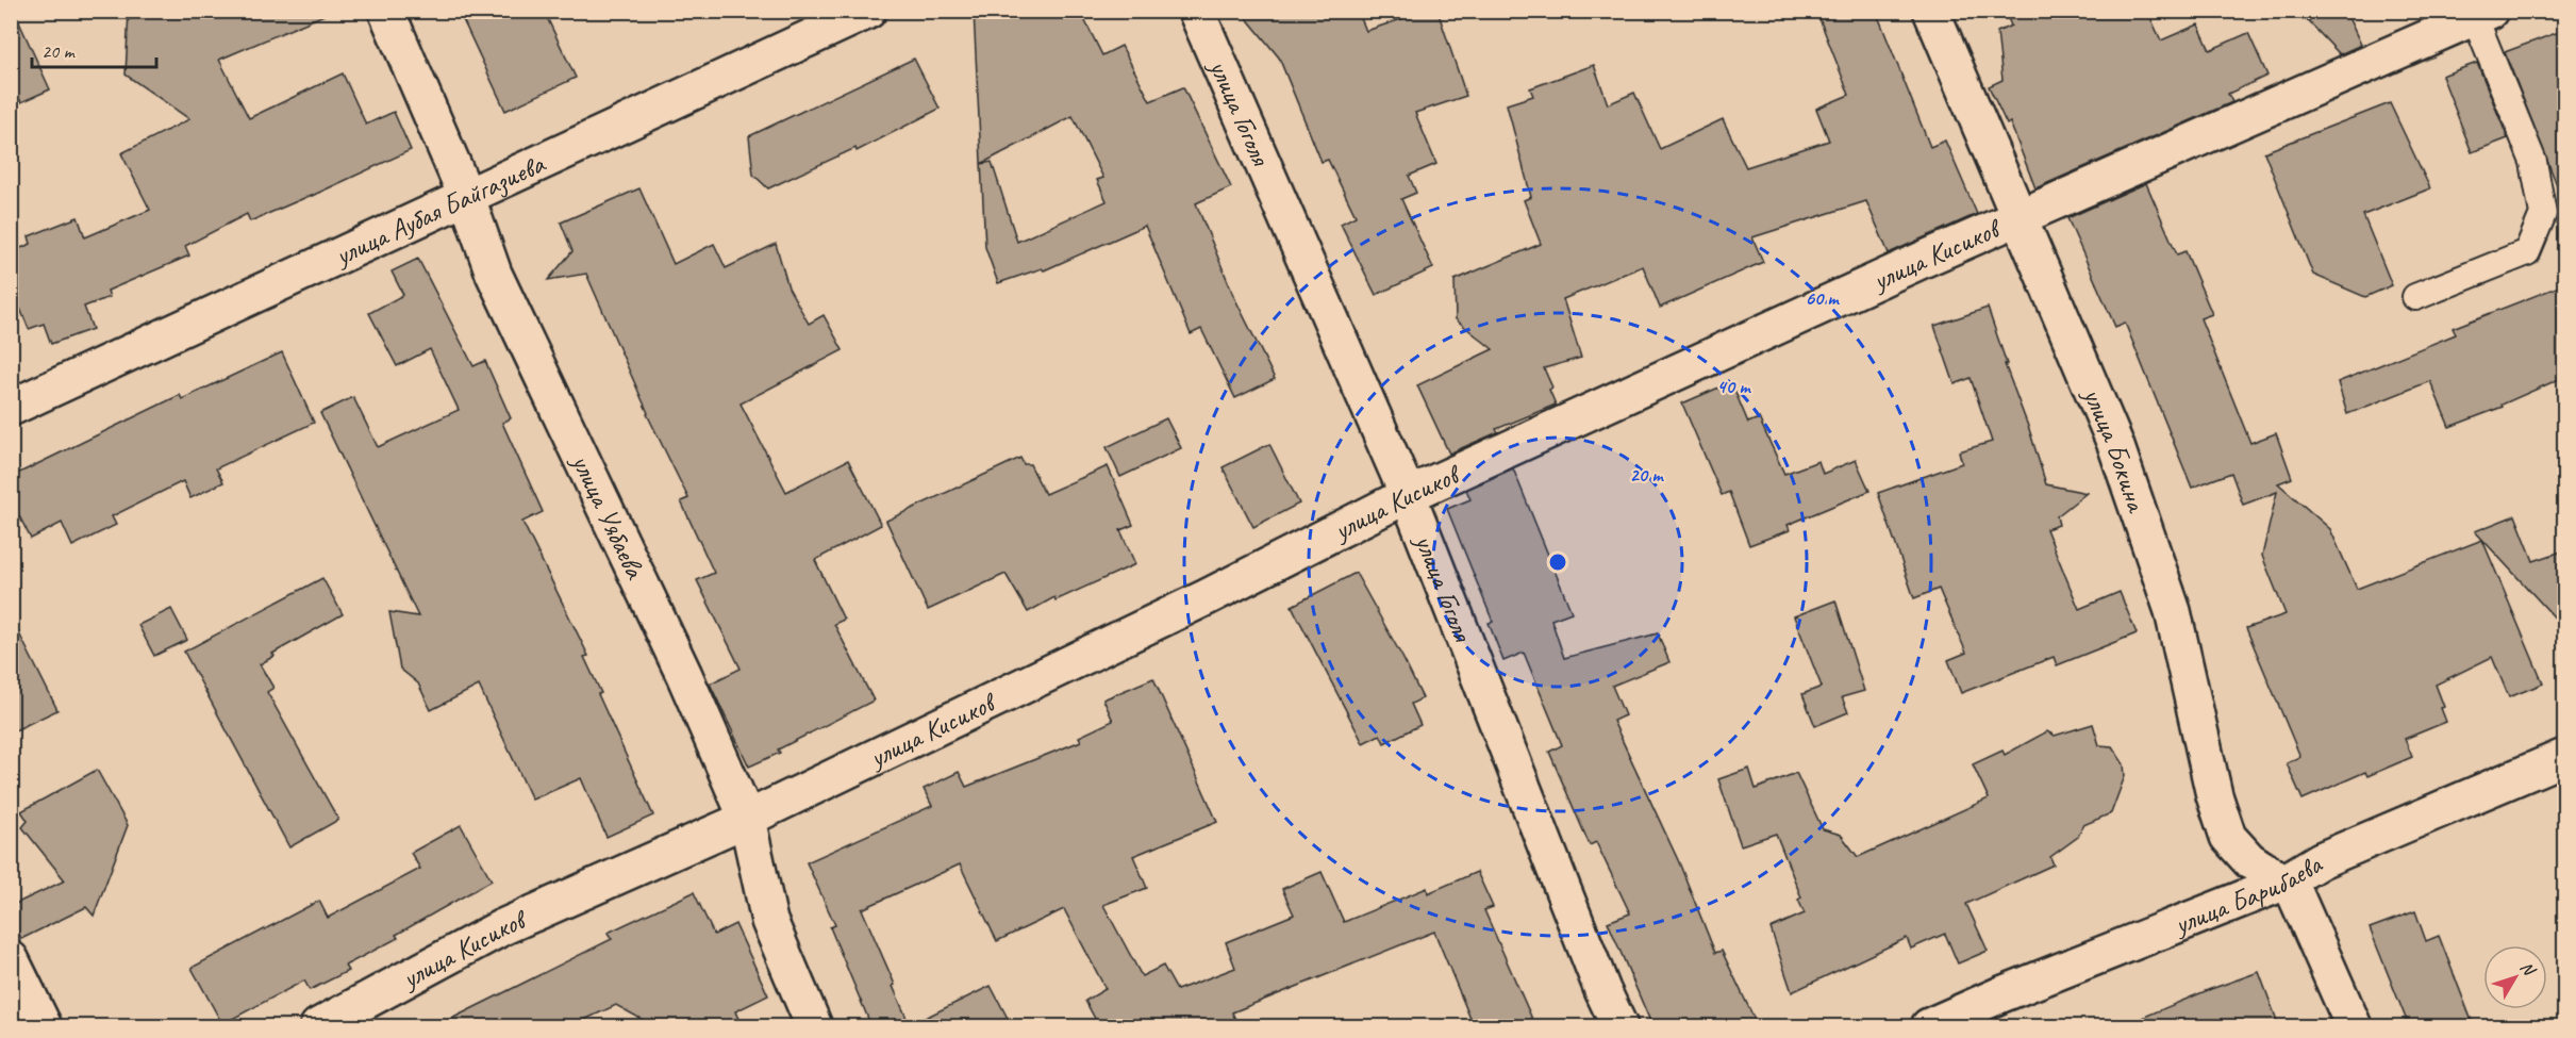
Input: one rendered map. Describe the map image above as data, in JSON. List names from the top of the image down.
{
  "streets": {
    "street": [
      "улица Гоголя",
      "улица Аубая Байгазиева",
      "улица Кисиков",
      "улица Бокина",
      "улица Уябаева",
      "улица Барибаева"
    ]
  },
  "crossings": [
    ["улица Гоголя", "улица Кисиков"],
    ["улица Аубая Байгазиева", "улица Уябаева"],
    ["улица Кисиков", "улица Бокина"],
    ["улица Кисиков", "улица Уябаева"],
    ["улица Бокина", "улица Барибаева"]
  ],
  "scale_bar": "20 m",
  "north": "top right",
  "rings": ["60 m", "40 m", "20 m"]
}
